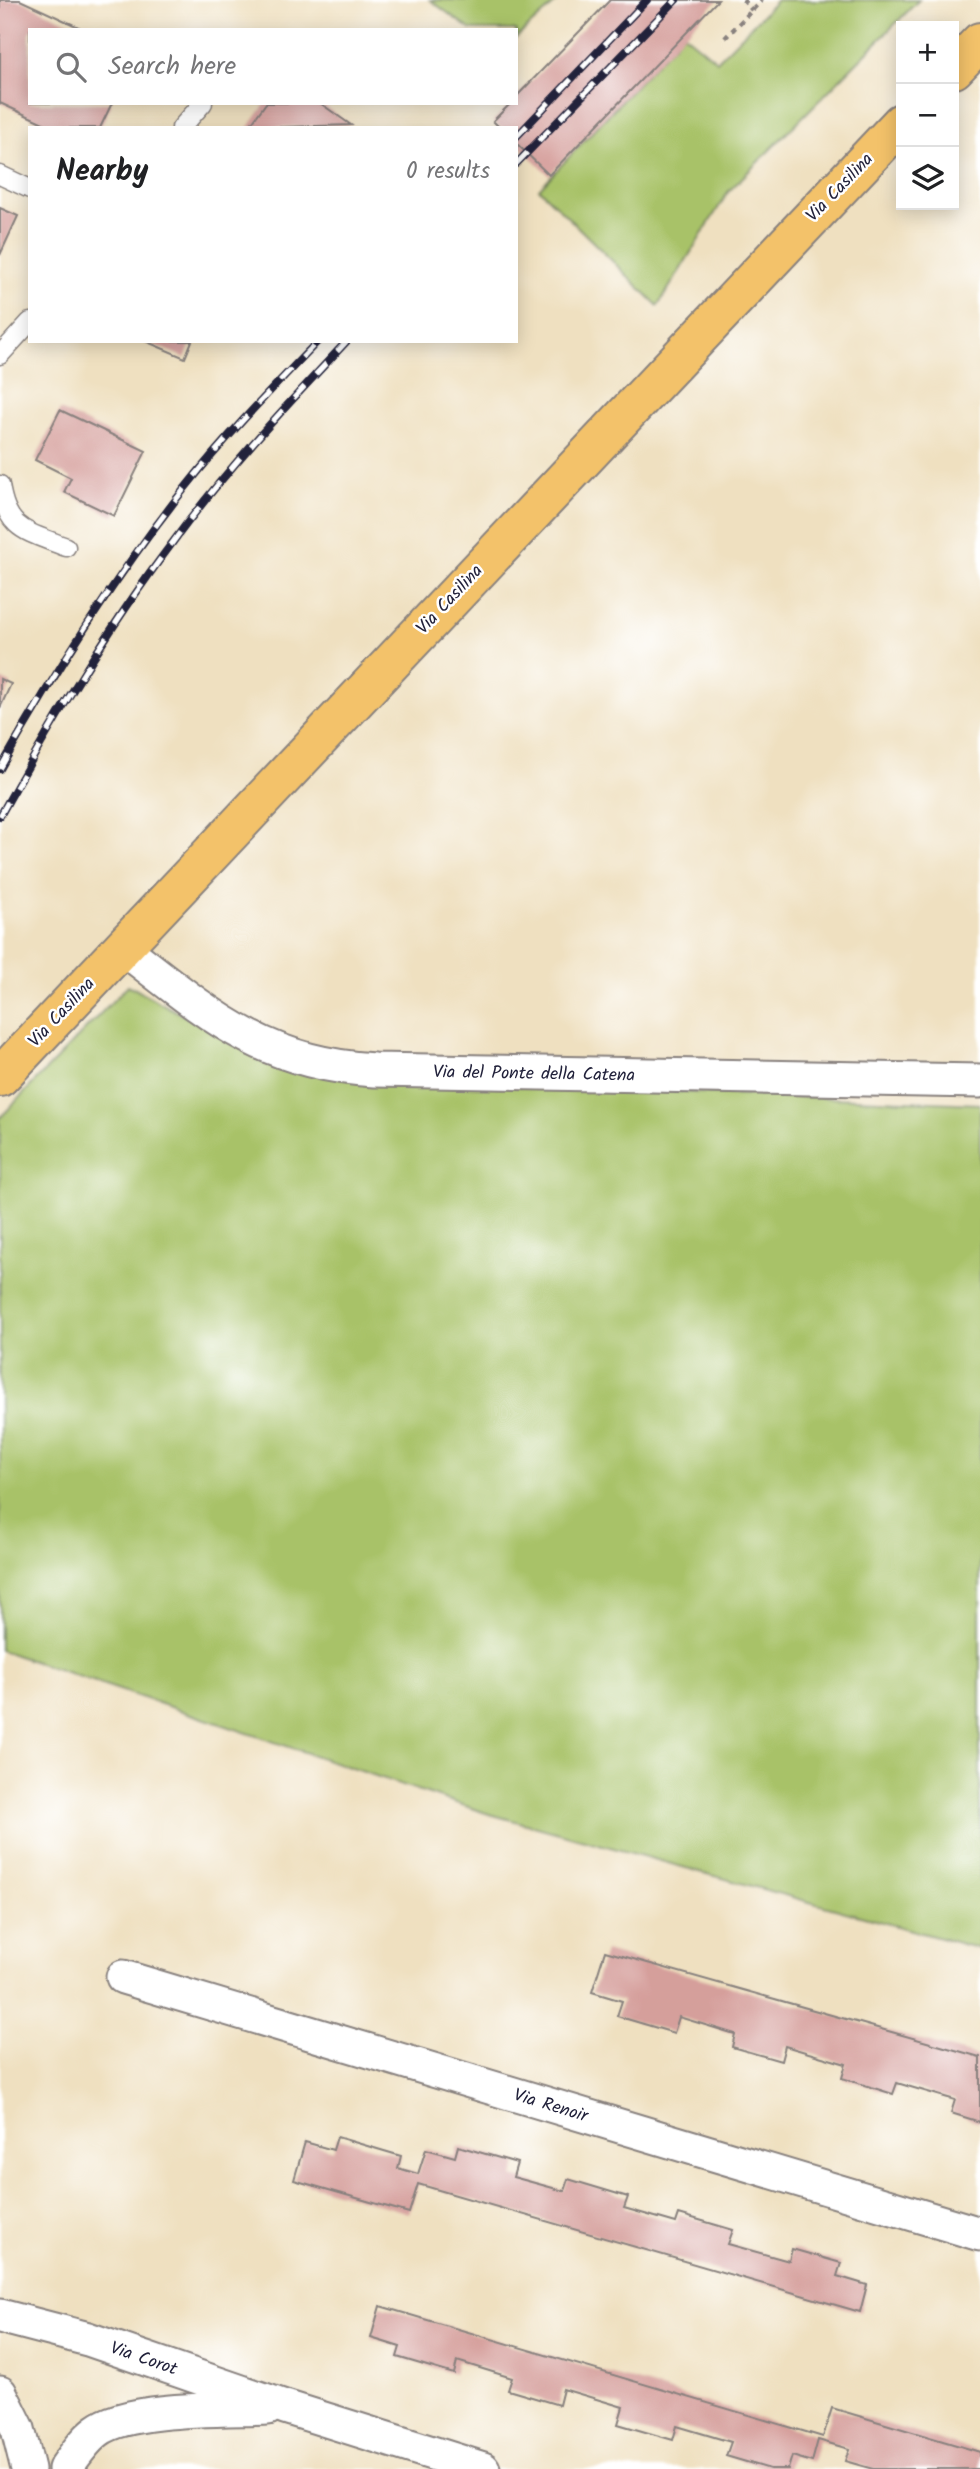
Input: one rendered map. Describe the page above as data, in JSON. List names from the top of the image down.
{
  "streets": {
    "main road": ["Via Casilina"],
    "street": ["Via del Ponte della Catena", "Via Renoir", "Via Corot"]
  },
  "crossings": [
    ["Via Casilina", "Via del Ponte della Catena"]
  ],
  "page": {
    "map_buttons": ["+", "−"],
    "search": "Search here",
    "heading": ["Nearby", "0 results"]
  }
}
